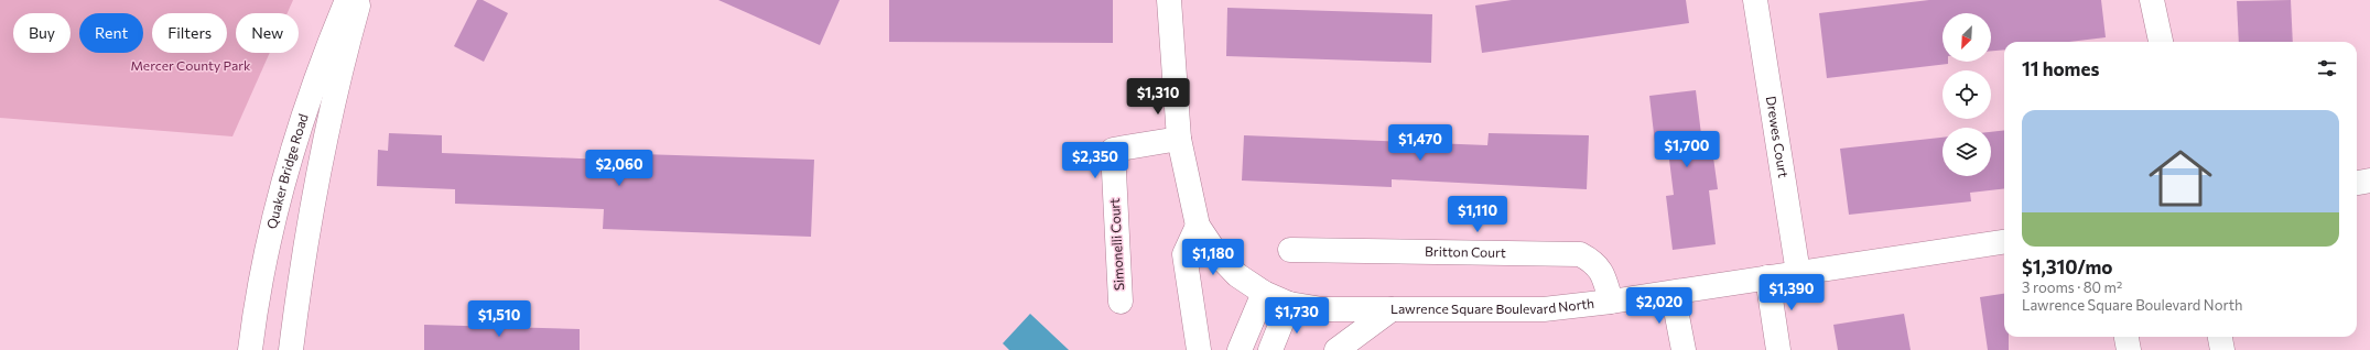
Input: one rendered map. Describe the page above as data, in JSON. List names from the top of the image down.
{
  "streets": {
    "street": [
      "Drewes Court",
      "Quaker Bridge Road",
      "Simonelli Court",
      "Britton Court",
      "Lawrence Square Boulevard North"
    ]
  },
  "crossings": [
    ["Drewes Court", "Lawrence Square Boulevard North"],
    ["Simonelli Court", "Lawrence Square Boulevard North"],
    ["Britton Court", "Lawrence Square Boulevard North"]
  ],
  "parks": ["Mercer County Park"],
  "north": "bottom left",
  "page": {
    "chip": [
      "Buy",
      "Rent",
      "Filters",
      "New"
    ],
    "heading": "11 homes",
    "price": [
      "$1,310",
      "$1,470",
      "$1,700",
      "$2,350",
      "$2,060",
      "$1,110",
      "$1,180",
      "$1,390",
      "$2,020",
      "$1,730",
      "$1,510"
    ],
    "list": [
      {
        "name": "$1,310/mo",
        "note": "3 rooms · 80 m² · Lawrence Square Boulevard North"
      }
    ]
  }
}
